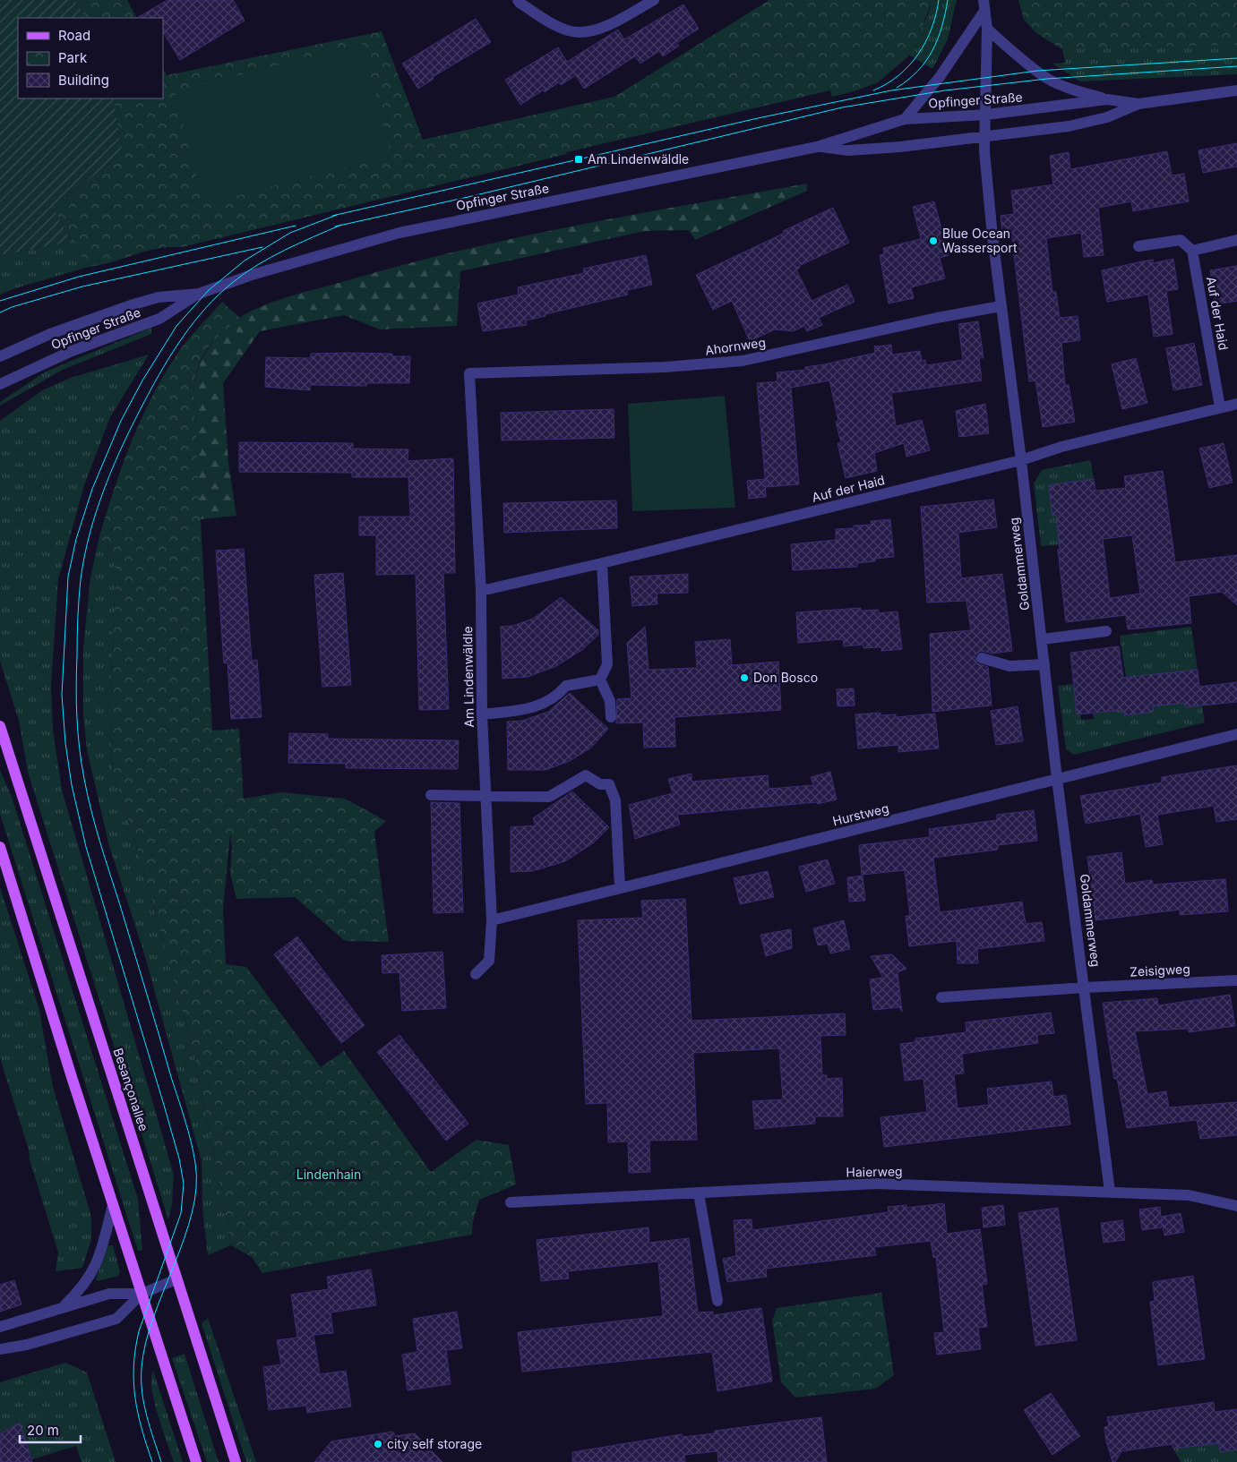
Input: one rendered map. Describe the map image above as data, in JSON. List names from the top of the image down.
{
  "streets": {
    "main road": ["Besançonallee"],
    "street": [
      "Opfinger Straße",
      "Auf der Haid",
      "Ahornweg",
      "Goldammerweg",
      "Am Lindenwäldle",
      "Hurstweg",
      "Zeisigweg",
      "Haierweg"
    ]
  },
  "crossings": [
    ["Opfinger Straße", "Goldammerweg"],
    ["Auf der Haid", "Goldammerweg"],
    ["Auf der Haid", "Am Lindenwäldle"],
    ["Ahornweg", "Goldammerweg"],
    ["Ahornweg", "Am Lindenwäldle"],
    ["Goldammerweg", "Hurstweg"],
    ["Goldammerweg", "Zeisigweg"],
    ["Goldammerweg", "Haierweg"],
    ["Am Lindenwäldle", "Hurstweg"]
  ],
  "parks": ["Lindenhain"],
  "places": {
    "transit": ["Am Lindenwäldle"],
    "other": ["Blue Ocean Wassersport", "Don Bosco", "city self storage"]
  },
  "legend": ["Road", "Park", "Building"],
  "scale_bar": "20 m"
}
